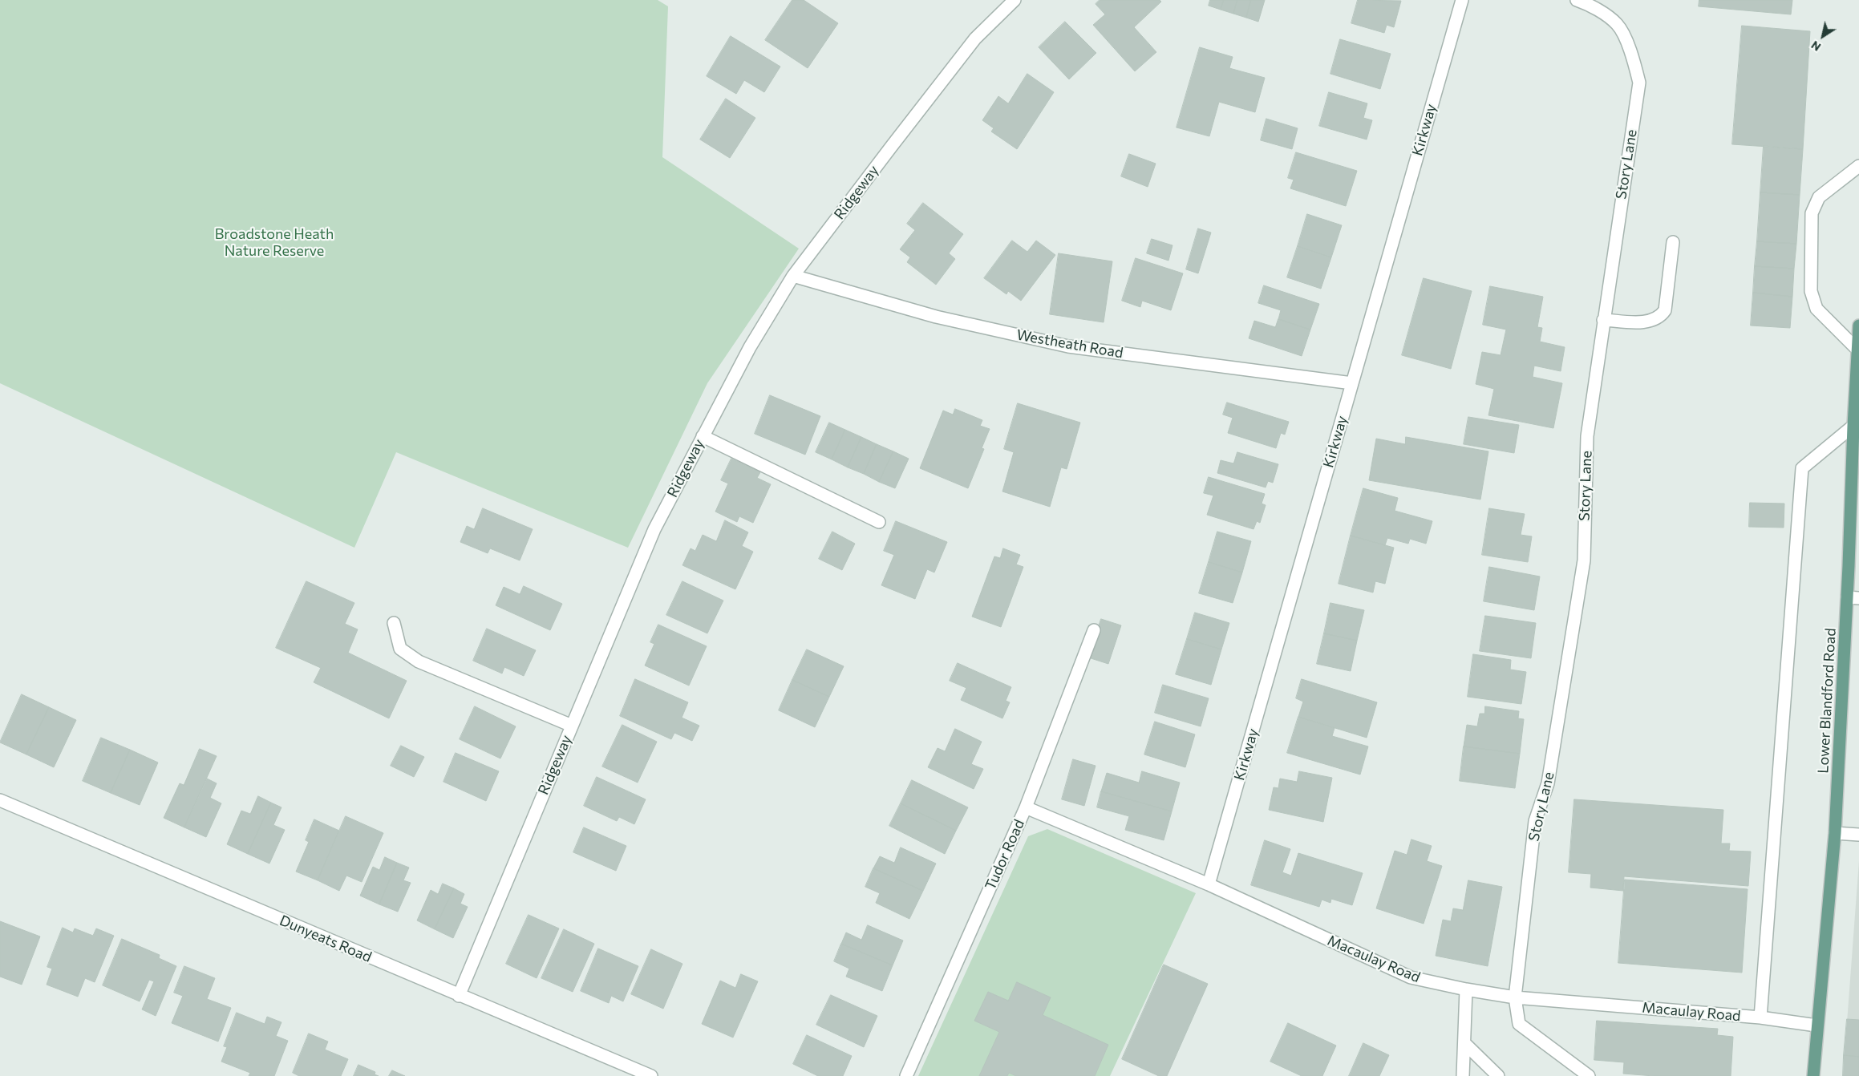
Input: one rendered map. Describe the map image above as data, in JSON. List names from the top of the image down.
{
  "streets": {
    "main road": ["Lower Blandford Road"],
    "street": [
      "Kirkway",
      "Story Lane",
      "Ridgeway",
      "Westheath Road",
      "Tudor Road",
      "Dunyeats Road",
      "Macaulay Road"
    ]
  },
  "crossings": [
    ["Kirkway", "Westheath Road"],
    ["Kirkway", "Macaulay Road"],
    ["Story Lane", "Macaulay Road"],
    ["Ridgeway", "Westheath Road"],
    ["Ridgeway", "Dunyeats Road"],
    ["Lower Blandford Road", "Macaulay Road"],
    ["Tudor Road", "Macaulay Road"]
  ],
  "parks": ["Broadstone Heath Nature Reserve"],
  "north": "bottom left"
}
